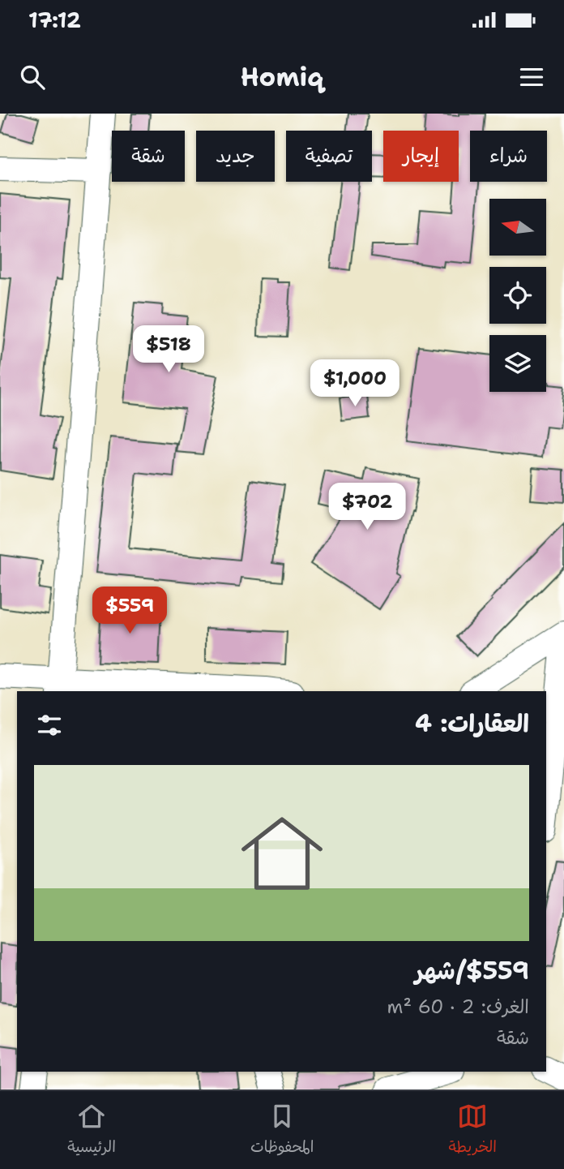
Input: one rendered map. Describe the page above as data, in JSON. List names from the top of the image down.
{
  "north": "left",
  "page": {
    "status": "17:12",
    "header": "Homiq",
    "chip": [
      "شراء",
      "إيجار",
      "تصفية",
      "جديد",
      "شقة"
    ],
    "price": [
      "$518",
      "$1,000",
      "$702",
      "$559"
    ],
    "heading": "العقارات: 4",
    "list": [
      {
        "name": "$559/شهر",
        "note": "الغرف: 2 · 60 m² · شقة"
      }
    ],
    "tabs": ["الخريطة", "المحفوظات", "الرئيسية"]
  }
}
